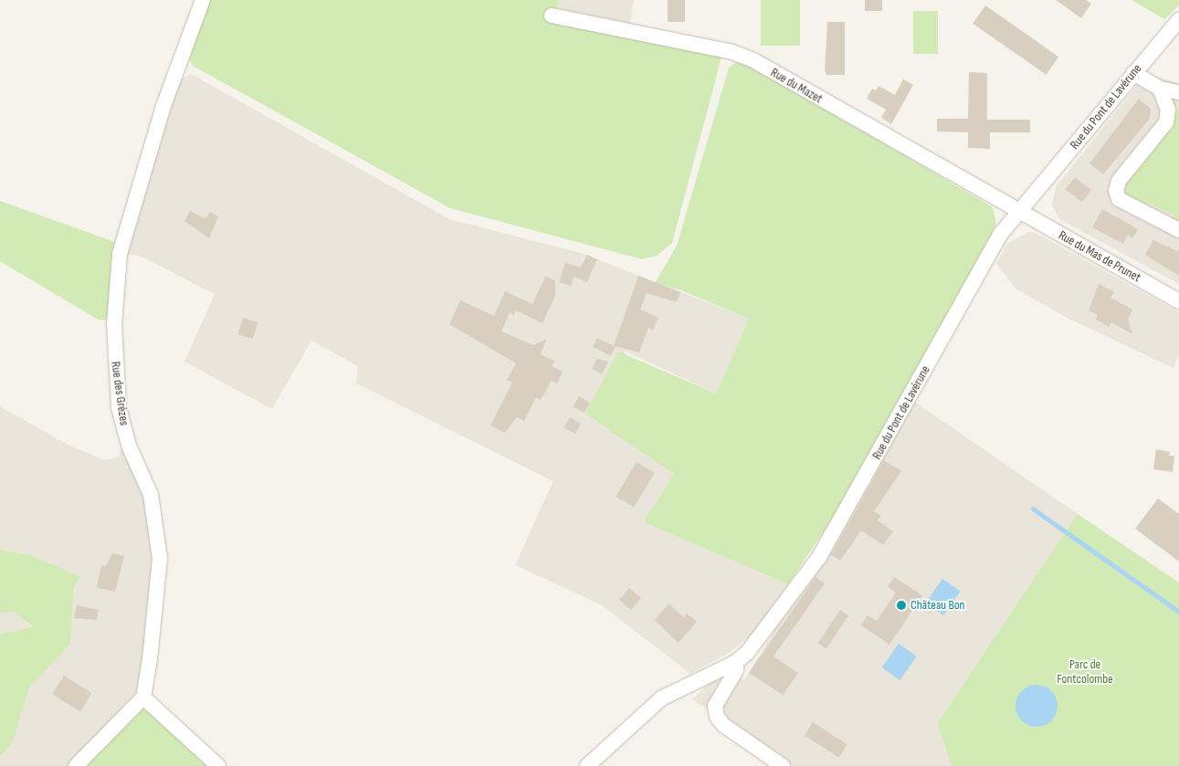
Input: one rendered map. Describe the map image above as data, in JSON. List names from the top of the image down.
{
  "streets": {
    "street": [
      "Rue du Mazet",
      "Rue du Pont de Lavérune",
      "Rue du Mas de Prunet",
      "Rue des Grèzes"
    ]
  },
  "crossings": [
    ["Rue du Mazet", "Rue du Pont de Lavérune"],
    ["Rue du Mazet", "Rue du Mas de Prunet"],
    ["Rue du Pont de Lavérune", "Rue du Mas de Prunet"]
  ],
  "parks": ["Parc de Fontcolombe"],
  "places": ["Château Bon"]
}
